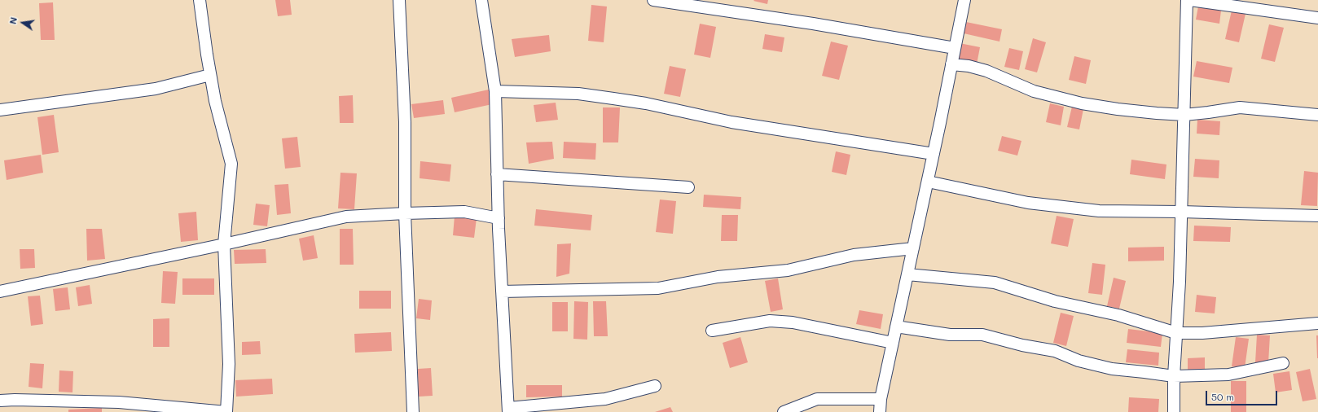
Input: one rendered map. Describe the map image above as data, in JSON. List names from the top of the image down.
{
  "scale_bar": "50 m",
  "north": "left"
}
